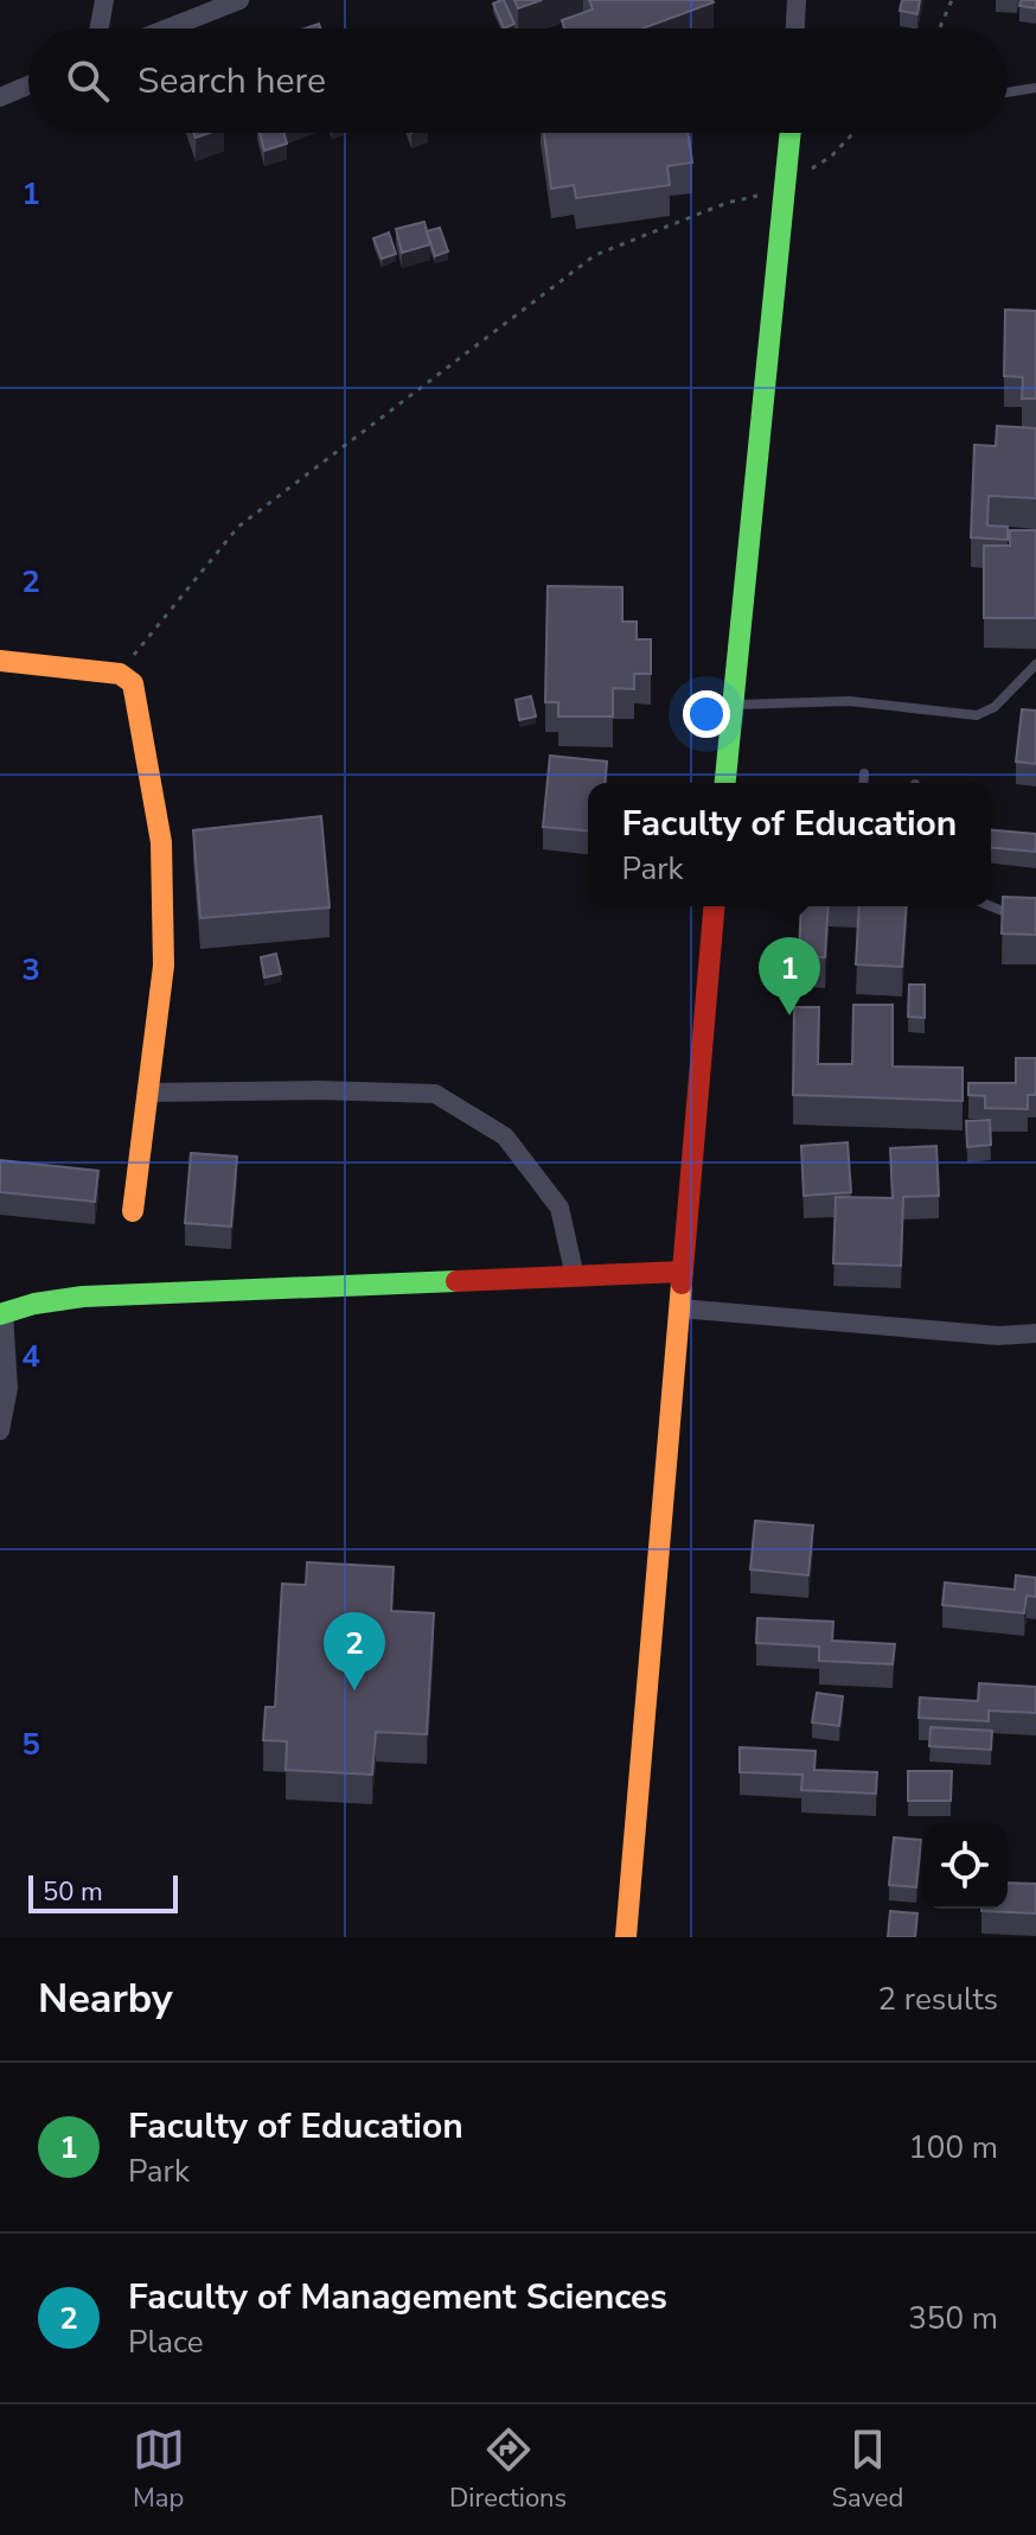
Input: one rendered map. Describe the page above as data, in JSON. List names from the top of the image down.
{
  "scale_bar": "50 m",
  "page": {
    "search": "Search here",
    "popup": ["Faculty of Education", "Park"],
    "pins": ["1", "2"],
    "scale": "50 m",
    "heading": ["Nearby", "2 results"],
    "list": [
      {
        "mark": "1",
        "name": "Faculty of Education",
        "note": "Park",
        "value": "100 m"
      },
      {
        "mark": "2",
        "name": "Faculty of Management Sciences",
        "note": "Place",
        "value": "350 m"
      }
    ],
    "nav": ["Map", "Directions", "Saved"]
  },
  "grid": {
    "rows": [
      "1",
      "2",
      "3",
      "4",
      "5"
    ]
  }
}
